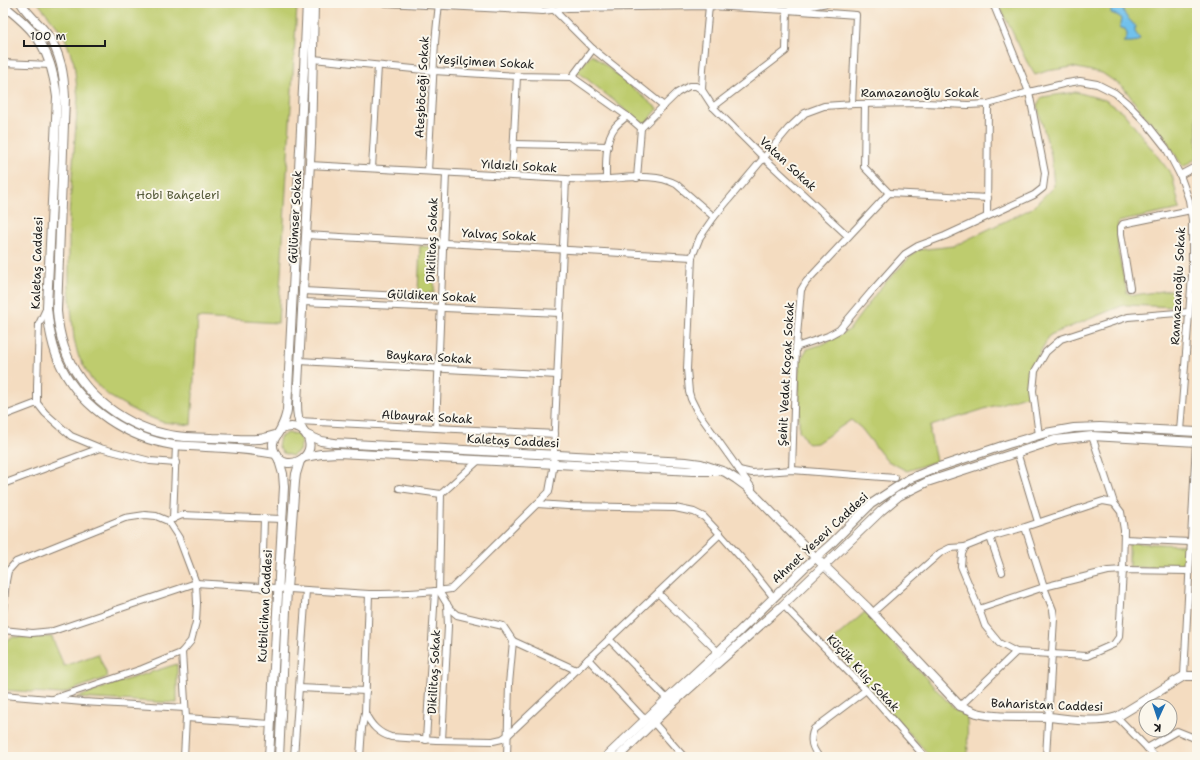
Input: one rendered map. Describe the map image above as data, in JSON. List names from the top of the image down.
{
  "streets": {
    "main road": [
      "Gülümser Sokak",
      "Kaletaş Caddesi",
      "Ahmet Yesevi Caddesi",
      "Kutbilcihan Caddesi",
      "Baharistan Caddesi"
    ],
    "street": [
      "Yeşilçimen Sokak",
      "Ateşböceği Sokak",
      "Ramazanoğlu Sokak",
      "Vatan Sokak",
      "Yıldızlı Sokak",
      "Yalvaç Sokak",
      "Dikilitaş Sokak",
      "Güldiken Sokak",
      "Baykara Sokak",
      "Şehit Vedat Koçak Sokak",
      "Albayrak Sokak",
      "Küçük Kılıç Sokak"
    ]
  },
  "crossings": [
    ["Yeşilçimen Sokak", "Ateşböceği Sokak"],
    ["Yeşilçimen Sokak", "Gülümser Sokak"],
    ["Ateşböceği Sokak", "Yıldızlı Sokak"],
    ["Ramazanoğlu Sokak", "Vatan Sokak"],
    ["Ramazanoğlu Sokak", "Yıldızlı Sokak"],
    ["Ramazanoğlu Sokak", "Yalvaç Sokak"],
    ["Ramazanoğlu Sokak", "Kaletaş Caddesi"],
    ["Ramazanoğlu Sokak", "Ahmet Yesevi Caddesi"],
    ["Vatan Sokak", "Şehit Vedat Koçak Sokak"],
    ["Yıldızlı Sokak", "Gülümser Sokak"],
    ["Yıldızlı Sokak", "Dikilitaş Sokak"],
    ["Gülümser Sokak", "Yalvaç Sokak"],
    ["Gülümser Sokak", "Kaletaş Caddesi"],
    ["Gülümser Sokak", "Güldiken Sokak"],
    ["Gülümser Sokak", "Baykara Sokak"],
    ["Gülümser Sokak", "Albayrak Sokak"],
    ["Gülümser Sokak", "Kutbilcihan Caddesi"],
    ["Yalvaç Sokak", "Dikilitaş Sokak"],
    ["Dikilitaş Sokak", "Güldiken Sokak"],
    ["Dikilitaş Sokak", "Baykara Sokak"],
    ["Dikilitaş Sokak", "Albayrak Sokak"],
    ["Kaletaş Caddesi", "Ahmet Yesevi Caddesi"],
    ["Kaletaş Caddesi", "Kutbilcihan Caddesi"],
    ["Kaletaş Caddesi", "Baharistan Caddesi"],
    ["Ahmet Yesevi Caddesi", "Küçük Kılıç Sokak"],
    ["Ahmet Yesevi Caddesi", "Baharistan Caddesi"]
  ],
  "parks": ["Hobi Bahçeleri"],
  "scale_bar": "100 m",
  "north": "bottom"
}
